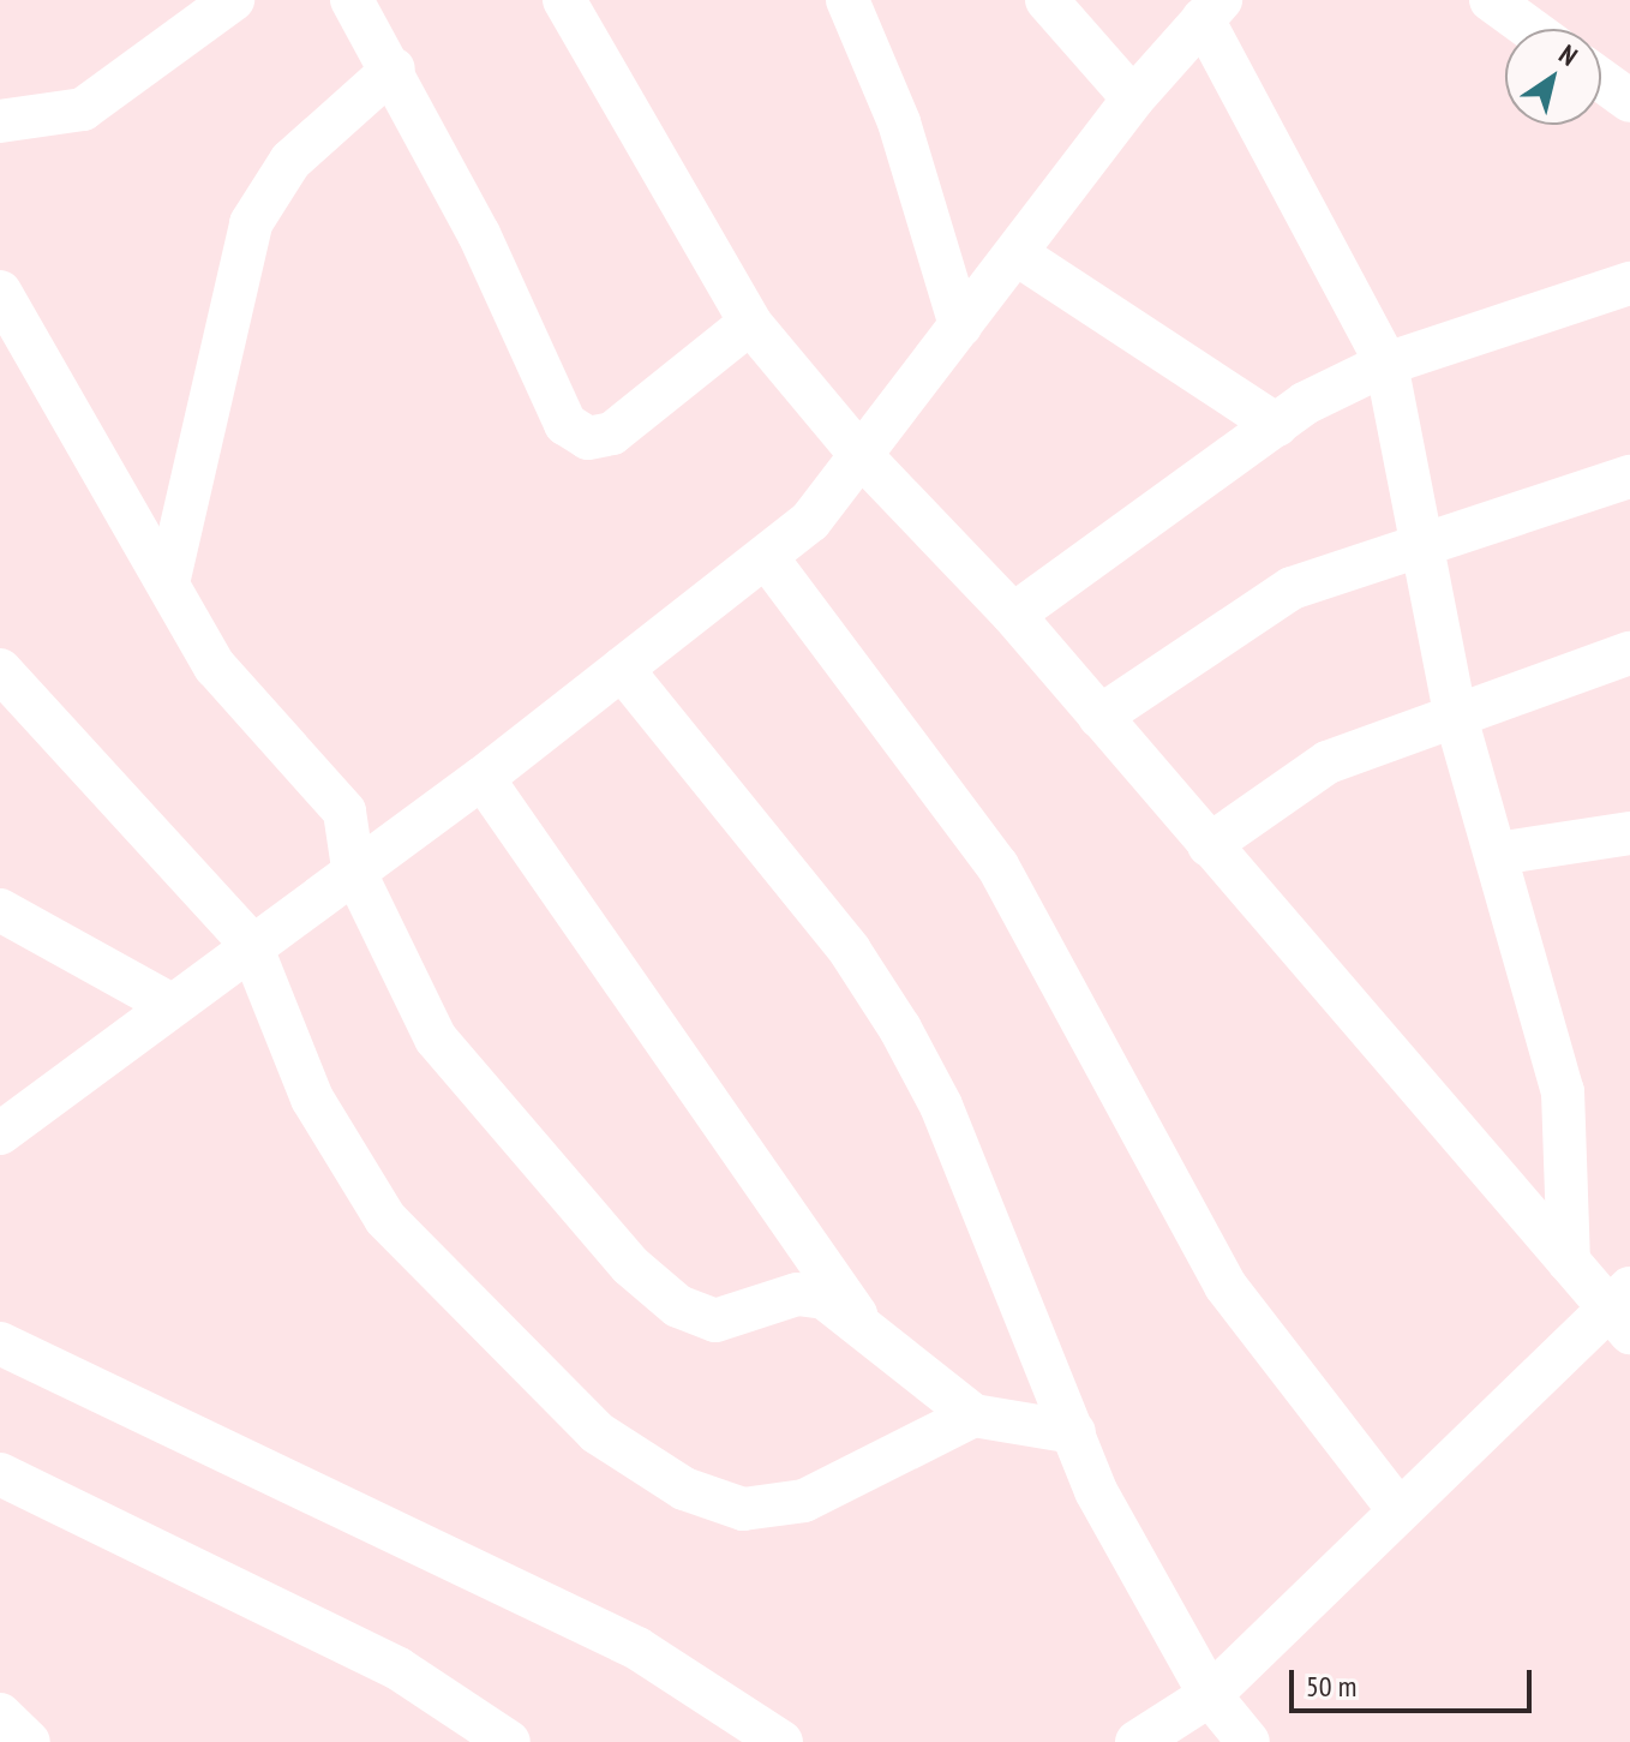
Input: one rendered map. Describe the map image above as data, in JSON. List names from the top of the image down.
{
  "scale_bar": "50 m",
  "north": "top right"
}
